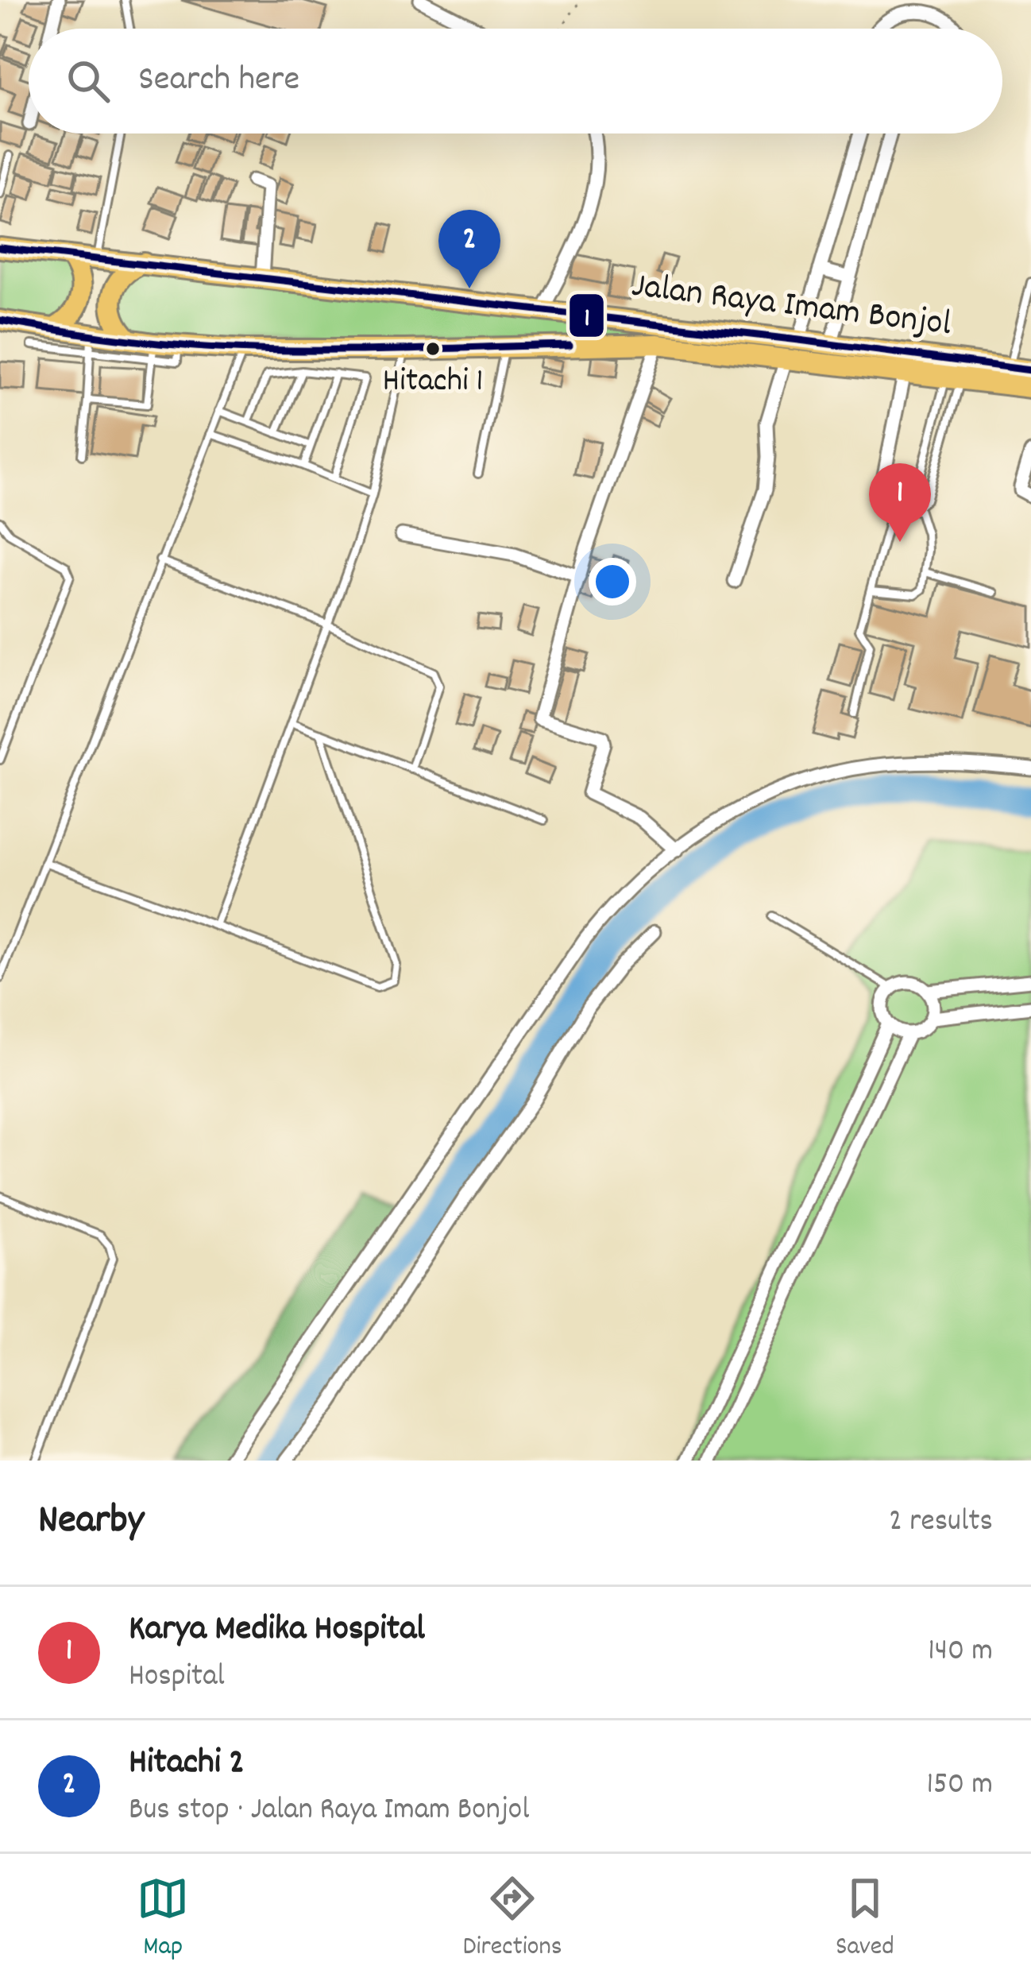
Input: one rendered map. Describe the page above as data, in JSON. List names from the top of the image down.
{
  "streets": {
    "highway": ["Jalan Raya Imam Bonjol"]
  },
  "places": ["Hitachi 1"],
  "lines": ["transit line 1"],
  "page": {
    "search": "Search here",
    "pins": ["2", "1"],
    "heading": ["Nearby", "2 results"],
    "list": [
      {
        "mark": "1",
        "name": "Karya Medika Hospital",
        "note": "Hospital",
        "value": "140 m"
      },
      {
        "mark": "2",
        "name": "Hitachi 2",
        "note": "Bus stop · Jalan Raya Imam Bonjol",
        "value": "150 m"
      }
    ],
    "nav": ["Map", "Directions", "Saved"]
  }
}
